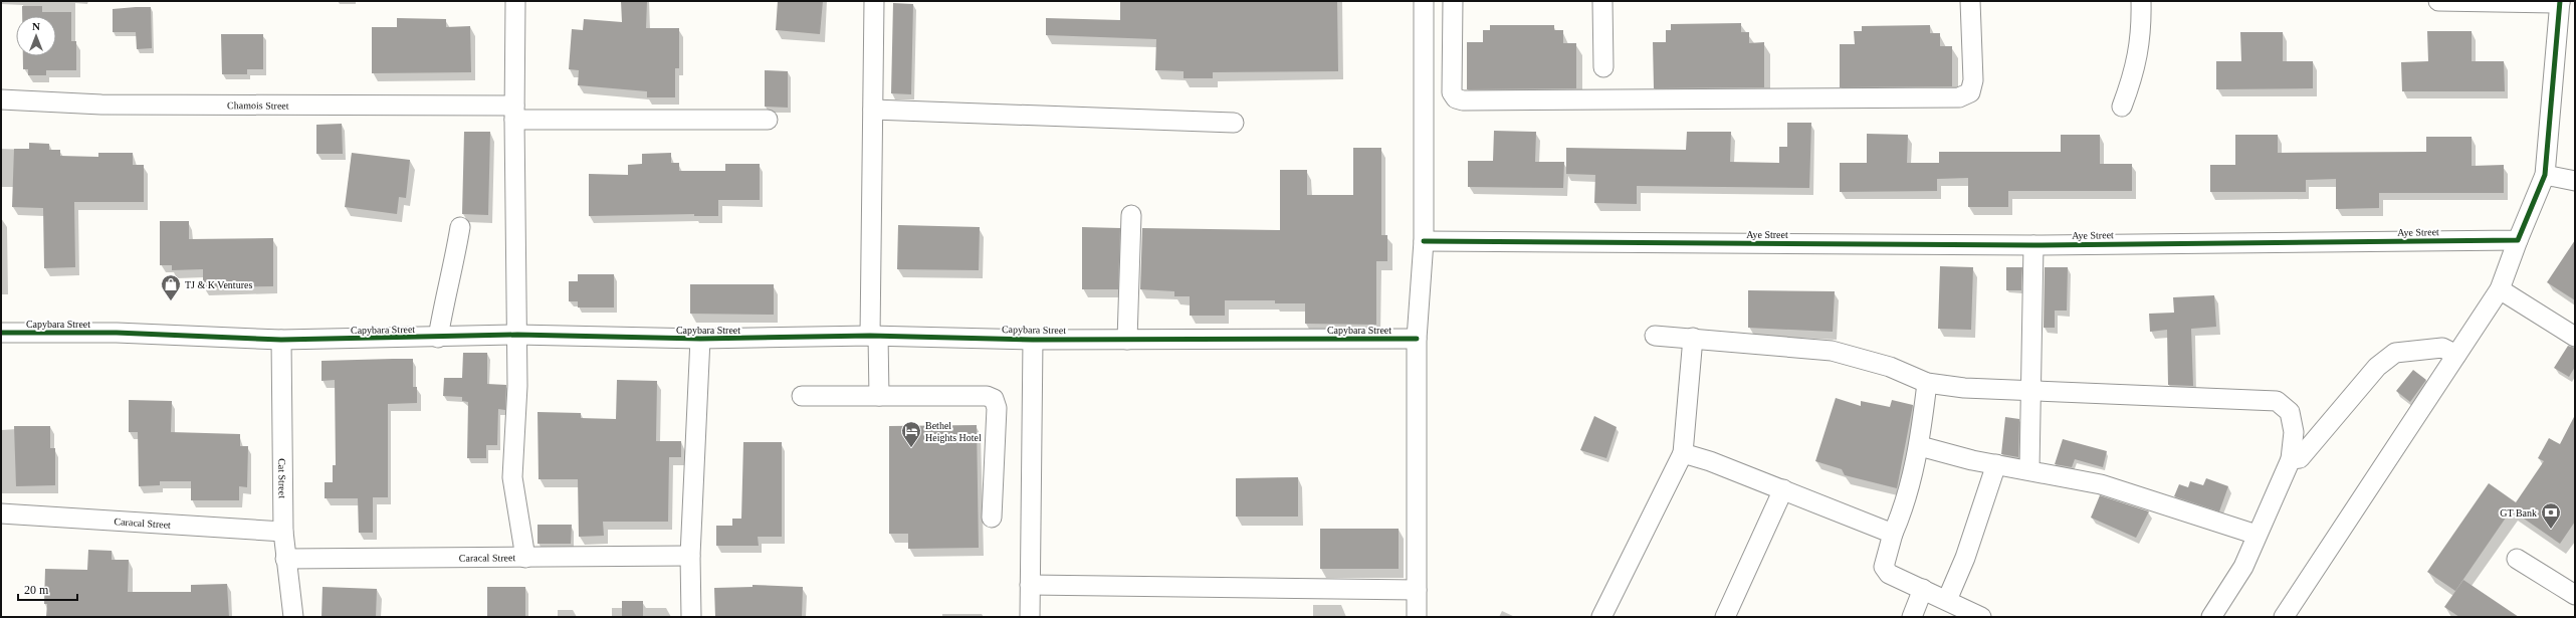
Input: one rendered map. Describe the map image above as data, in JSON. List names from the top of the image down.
{
  "streets": {
    "street": [
      "Chamois Street",
      "Aye Street",
      "Capybara Street",
      "Cat Street",
      "Caracal Street"
    ]
  },
  "crossings": [
    ["Capybara Street", "Cat Street"],
    ["Cat Street", "Caracal Street"]
  ],
  "places": {
    "shop": ["TJ & K Ventures"],
    "hotel": ["Bethel Heights Hotel"],
    "bank": ["GT Bank"]
  },
  "scale_bar": "20 m",
  "north": "top"
}
